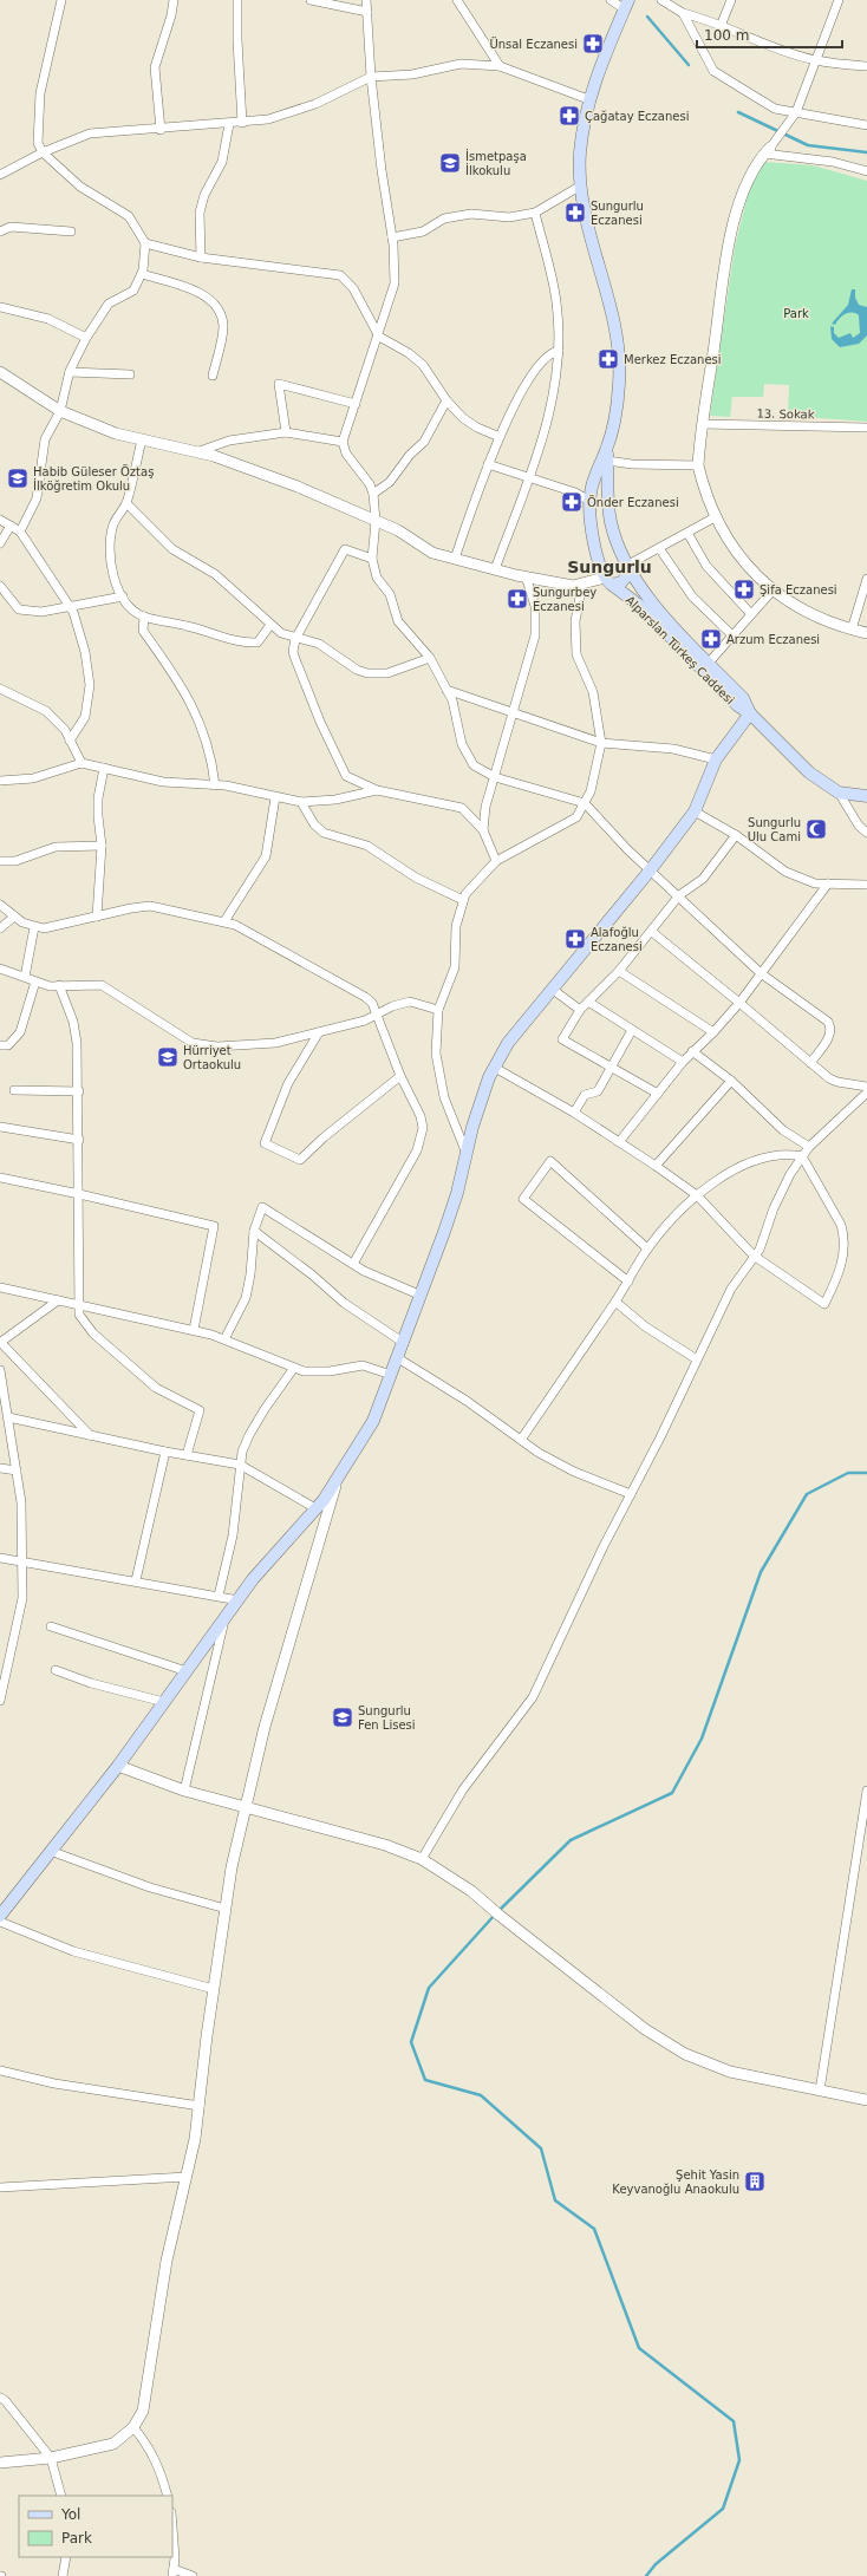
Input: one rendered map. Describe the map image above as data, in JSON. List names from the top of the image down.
{
  "streets": {
    "main road": ["Alparslan Türkeş Caddesi"],
    "street": ["13. Sokak"]
  },
  "districts": ["Sungurlu"],
  "parks": ["Park"],
  "places": {
    "pharmacy": [
      "Ünsal Eczanesi",
      "Çağatay Eczanesi",
      "Sungurlu Eczanesi",
      "Merkez Eczanesi",
      "Önder Eczanesi",
      "Şifa Eczanesi",
      "Sungurbey Eczanesi",
      "Arzum Eczanesi",
      "Alafoğlu Eczanesi"
    ],
    "school or university": [
      "İsmetpaşa İlkokulu",
      "Habib Güleser Öztaş İlköğretim Okulu",
      "Hürriyet Ortaokulu",
      "Sungurlu Fen Lisesi"
    ],
    "mosque": ["Sungurlu Ulu Cami"],
    "building": ["Şehit Yasin Keyvanoğlu Anaokulu"]
  },
  "legend": ["Yol", "Park"],
  "scale_bar": "100 m"
}
